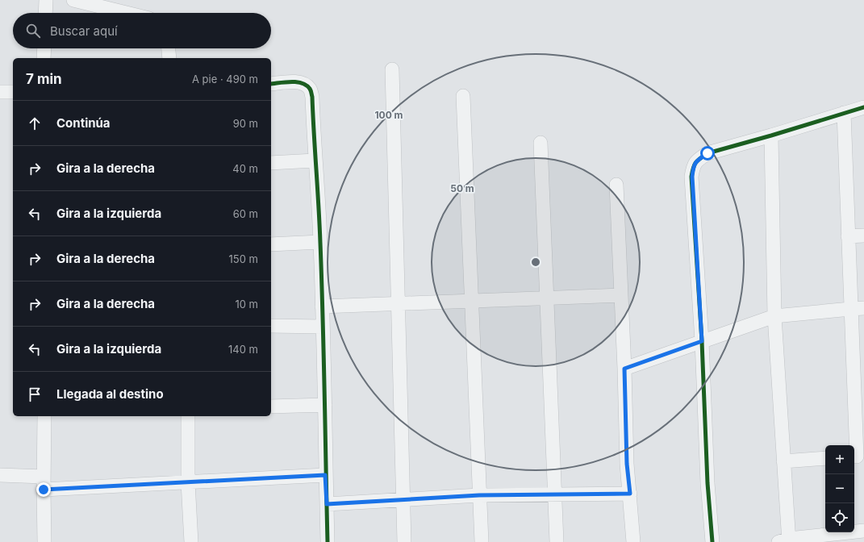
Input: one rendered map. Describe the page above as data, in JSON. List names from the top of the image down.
{
  "page": {
    "search": "Buscar aquí",
    "heading": ["7 min", "A pie · 490 m"],
    "list": [
      ["Continúa", "90 m"],
      ["Gira a la derecha", "40 m"],
      ["Gira a la izquierda", "60 m"],
      ["Gira a la derecha", "150 m"],
      ["Gira a la derecha", "10 m"],
      ["Gira a la izquierda", "140 m"],
      "Llegada al destino"
    ],
    "map_buttons": ["+", "−"]
  },
  "rings": ["100 m", "50 m"]
}
